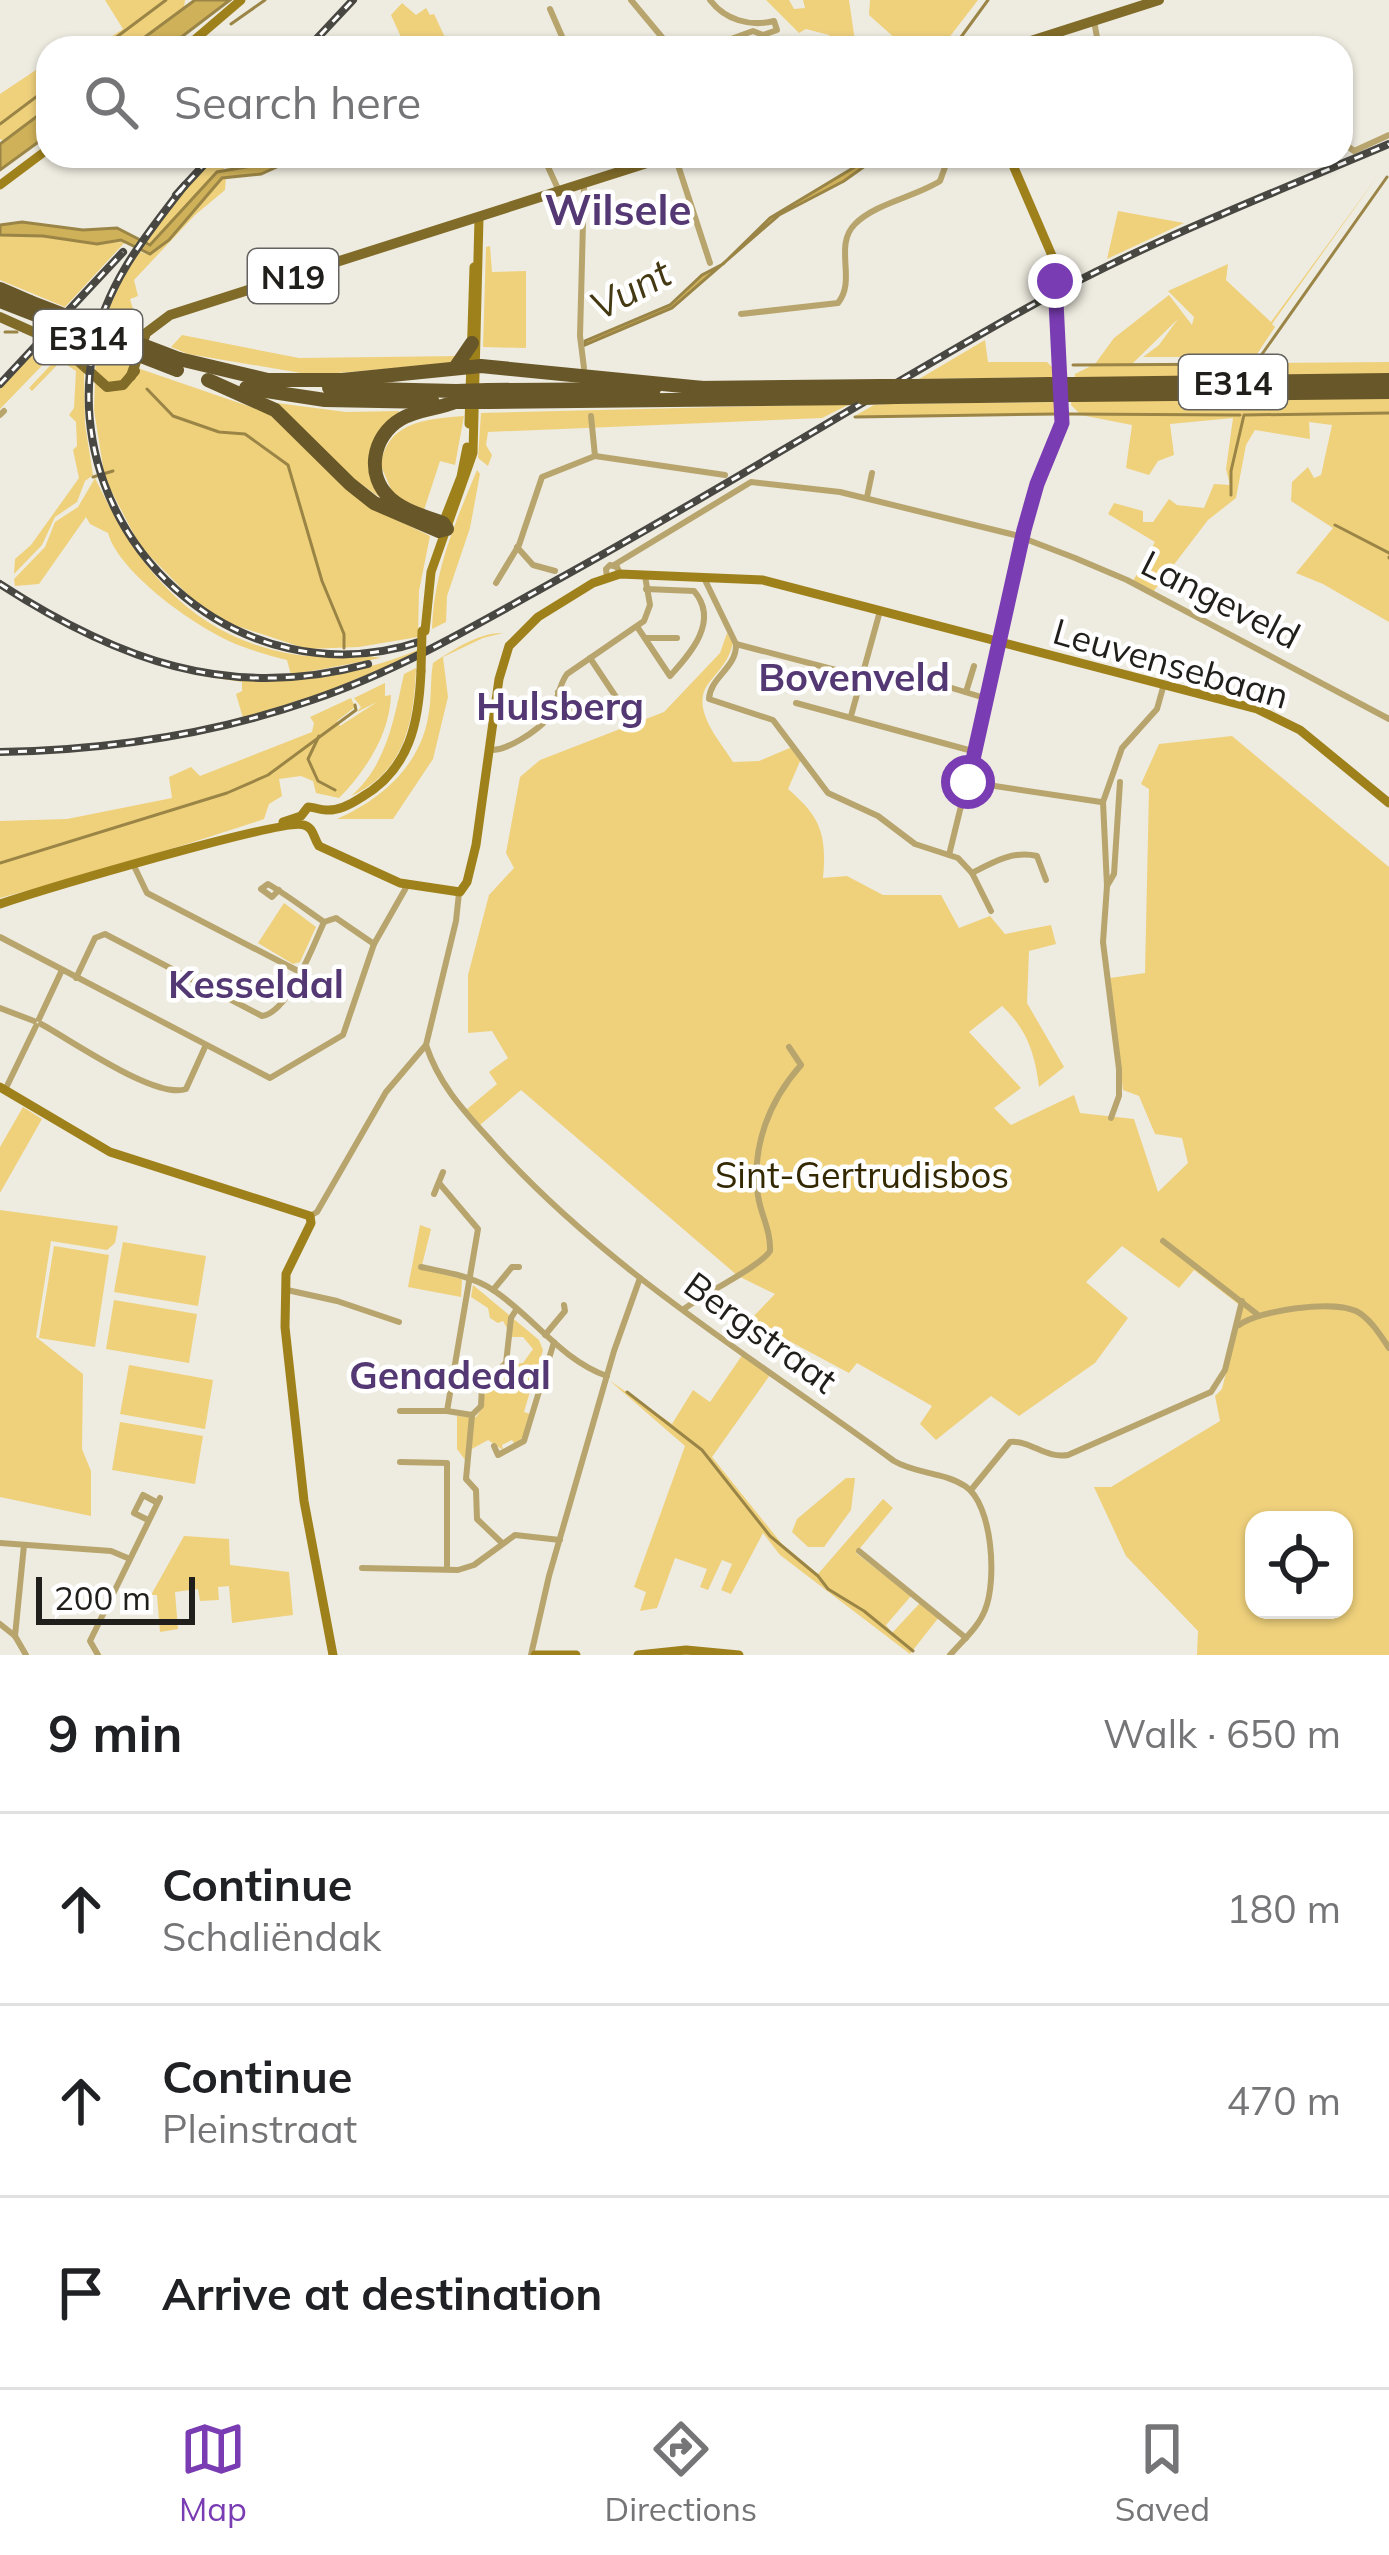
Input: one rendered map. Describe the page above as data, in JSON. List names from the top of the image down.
{
  "streets": {
    "highway": ["E314"],
    "main road": ["N19"],
    "street": ["Langeveld", "Leuvensebaan", "Bergstraat"]
  },
  "crossings": [
    ["Langeveld", "Leuvensebaan"]
  ],
  "districts": [
    "Wilsele",
    "Bovenveld",
    "Hulsberg",
    "Kesseldal",
    "Genadedal"
  ],
  "water": ["Vunt"],
  "parks": ["Sint-Gertrudisbos"],
  "scale_bar": "200 m",
  "page": {
    "search": "Search here",
    "scale": "200 m",
    "heading": ["9 min", "Walk · 650 m"],
    "list": [
      ["Continue", "Schaliëndak", "180 m"],
      ["Continue", "Pleinstraat", "470 m"],
      "Arrive at destination"
    ],
    "nav": ["Map", "Directions", "Saved"]
  }
}
